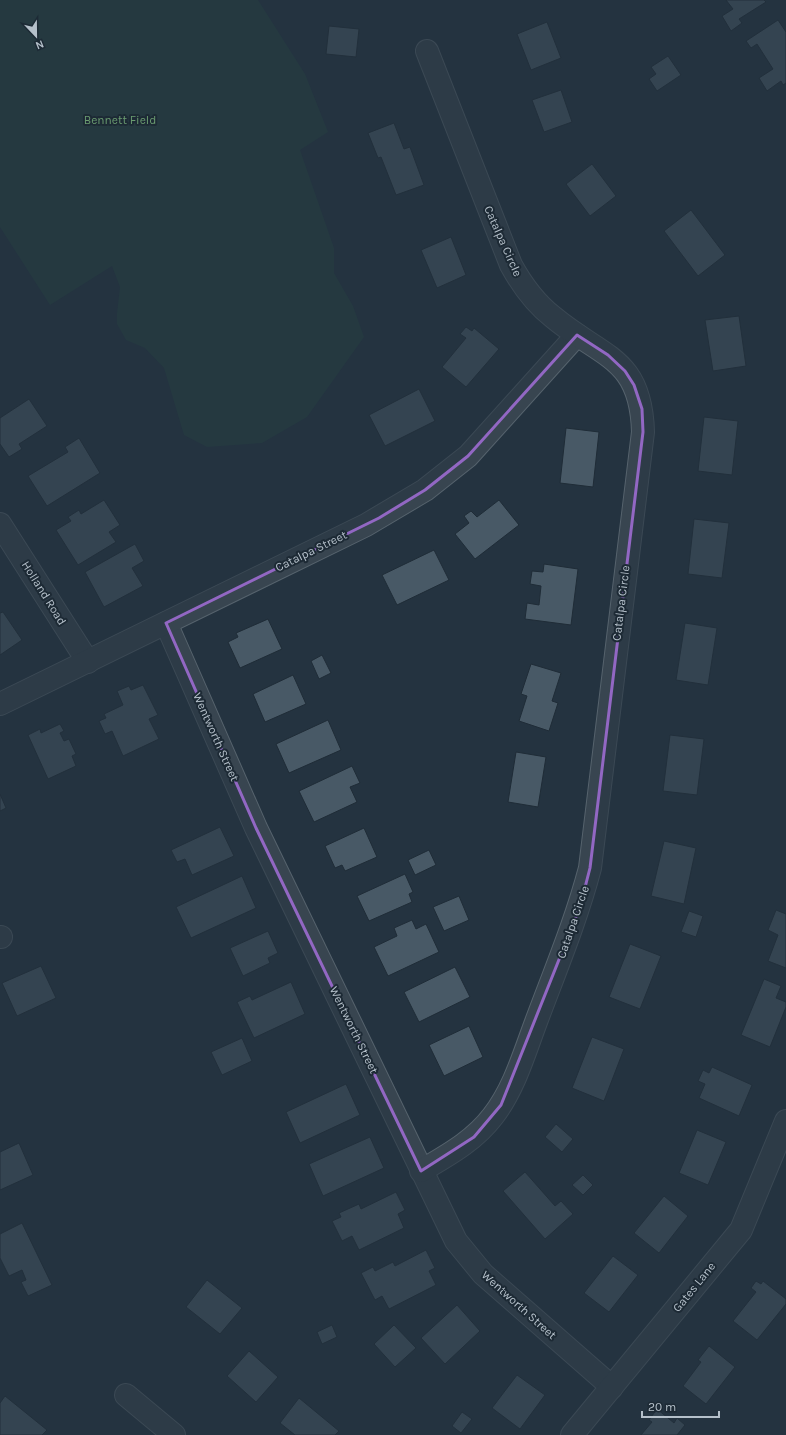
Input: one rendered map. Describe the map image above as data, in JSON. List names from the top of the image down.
{
  "streets": {
    "street": [
      "Catalpa Circle",
      "Catalpa Street",
      "Holland Road",
      "Wentworth Street",
      "Gates Lane"
    ]
  },
  "crossings": [
    ["Catalpa Circle", "Catalpa Street"],
    ["Catalpa Circle", "Wentworth Street"],
    ["Catalpa Street", "Holland Road"],
    ["Catalpa Street", "Wentworth Street"],
    ["Wentworth Street", "Gates Lane"]
  ],
  "parks": ["Bennett Field"],
  "scale_bar": "20 m",
  "north": "bottom"
}
